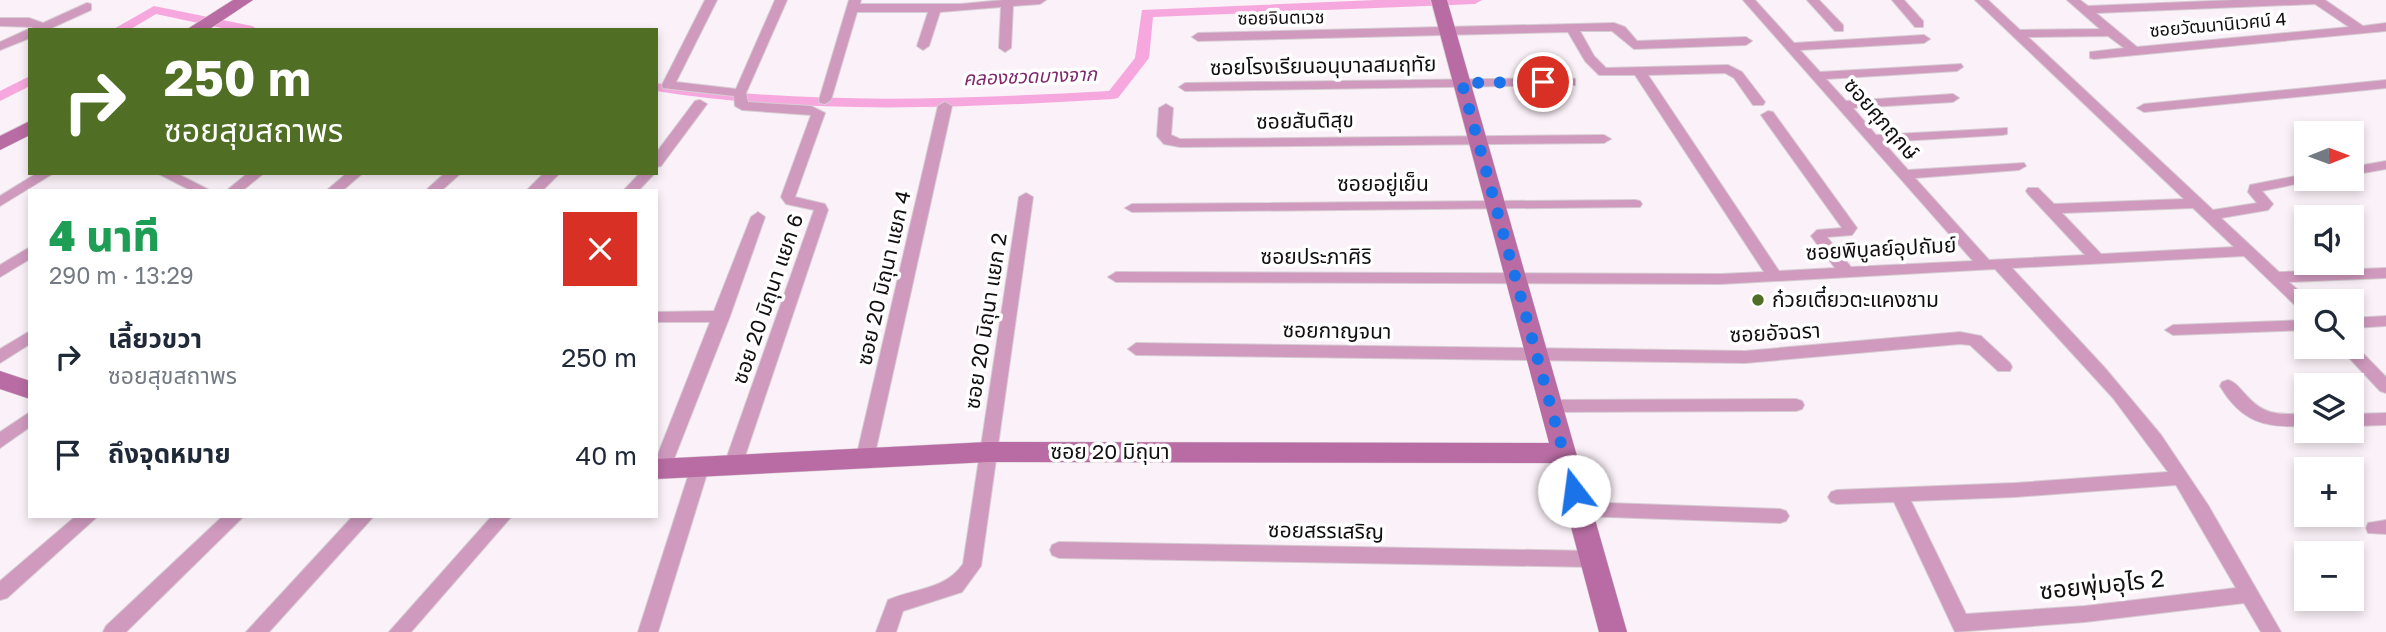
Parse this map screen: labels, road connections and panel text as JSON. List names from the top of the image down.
{
  "streets": {
    "street": [
      "ซอยจินตเวช",
      "ซอยวัฒนานิเวศน์ 4",
      "ซอยโรงเรียนอนุบาลสมฤทัย",
      "ซอยศุภฤกษ์",
      "ซอยสันติสุข",
      "ซอยอยู่เย็น",
      "ซอยพิบูลย์อุปถัมย์",
      "ซอยประภาศิริ",
      "ซอย 20 มิถุนา แยก 4",
      "ซอย 20 มิถุนา แยก 6",
      "ซอย 20 มิถุนา แยก 2",
      "ซอยกาญจนา",
      "ซอยอัจฉรา",
      "ซอย 20 มิถุนา",
      "ซอยสรรเสริญ",
      "ซอยพุ่มอุไร 2"
    ]
  },
  "crossings": [
    ["ซอยศุภฤกษ์", "ซอยพิบูลย์อุปถัมย์"],
    ["ซอยศุภฤกษ์", "ซอยพุ่มอุไร 2"],
    ["ซอยพิบูลย์อุปถัมย์", "ซอยประภาศิริ"],
    ["ซอย 20 มิถุนา แยก 4", "ซอย 20 มิถุนา"],
    ["ซอย 20 มิถุนา แยก 6", "ซอย 20 มิถุนา"],
    ["ซอย 20 มิถุนา แยก 2", "ซอย 20 มิถุนา"],
    ["ซอยกาญจนา", "ซอยอัจฉรา"]
  ],
  "water": ["คลองชวดบางจาก"],
  "places": ["ก๋วยเตี๋ยวตะแคงชาม"],
  "north": "right",
  "page": {
    "turn": ["250 m", "ซอยสุขสถาพร"],
    "map_buttons": ["+", "−"],
    "heading": ["4 นาที", "290 m · 13:29"],
    "list": [
      {
        "name": "เลี้ยวขวา",
        "note": "ซอยสุขสถาพร",
        "value": "250 m"
      },
      {
        "name": "ถึงจุดหมาย",
        "value": "40 m"
      }
    ]
  }
}
